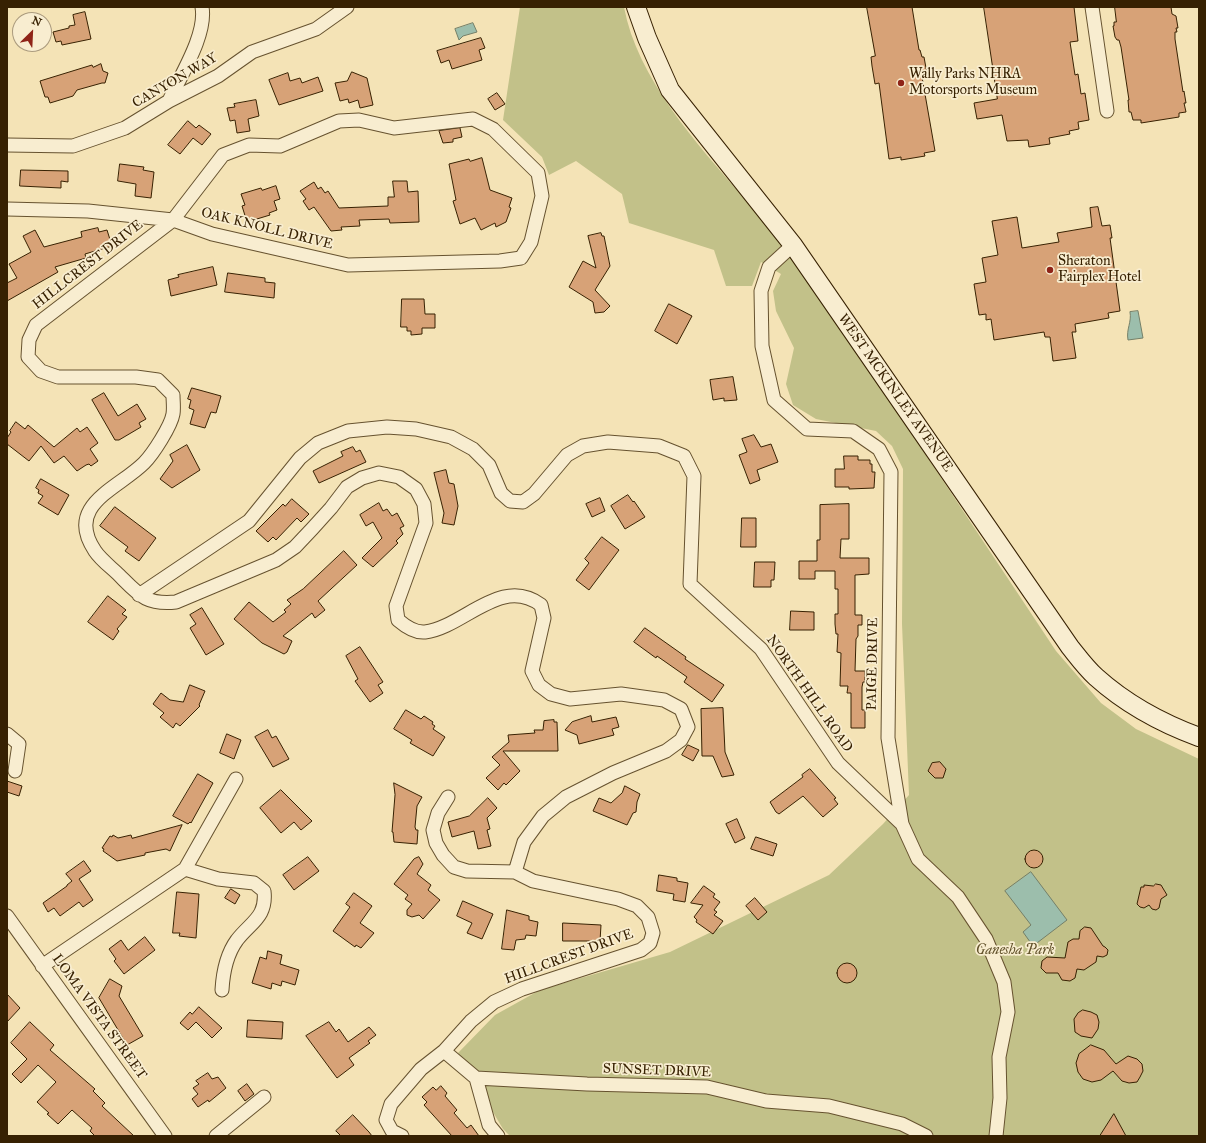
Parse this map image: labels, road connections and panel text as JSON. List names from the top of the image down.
{
  "streets": {
    "main road": ["WEST MCKINLEY AVENUE"],
    "street": [
      "CANYON WAY",
      "OAK KNOLL DRIVE",
      "HILLCREST DRIVE",
      "PAIGE DRIVE",
      "NORTH HILL ROAD",
      "LOMA VISTA STREET",
      "SUNSET DRIVE"
    ]
  },
  "crossings": [
    ["OAK KNOLL DRIVE", "HILLCREST DRIVE"],
    ["HILLCREST DRIVE", "NORTH HILL ROAD"],
    ["WEST MCKINLEY AVENUE", "PAIGE DRIVE"],
    ["PAIGE DRIVE", "NORTH HILL ROAD"]
  ],
  "parks": ["Ganesha Park"],
  "places": ["Wally Parks NHRA Motorsports Museum", "Sheraton Fairplex Hotel"],
  "north": "top right"
}
